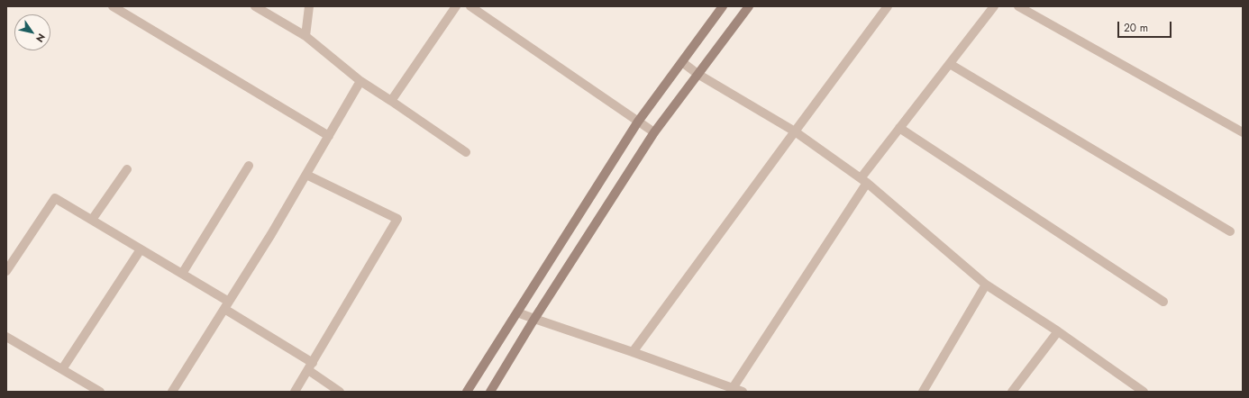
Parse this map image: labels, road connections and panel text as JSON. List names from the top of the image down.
{
  "scale_bar": "20 m",
  "north": "bottom right"
}
